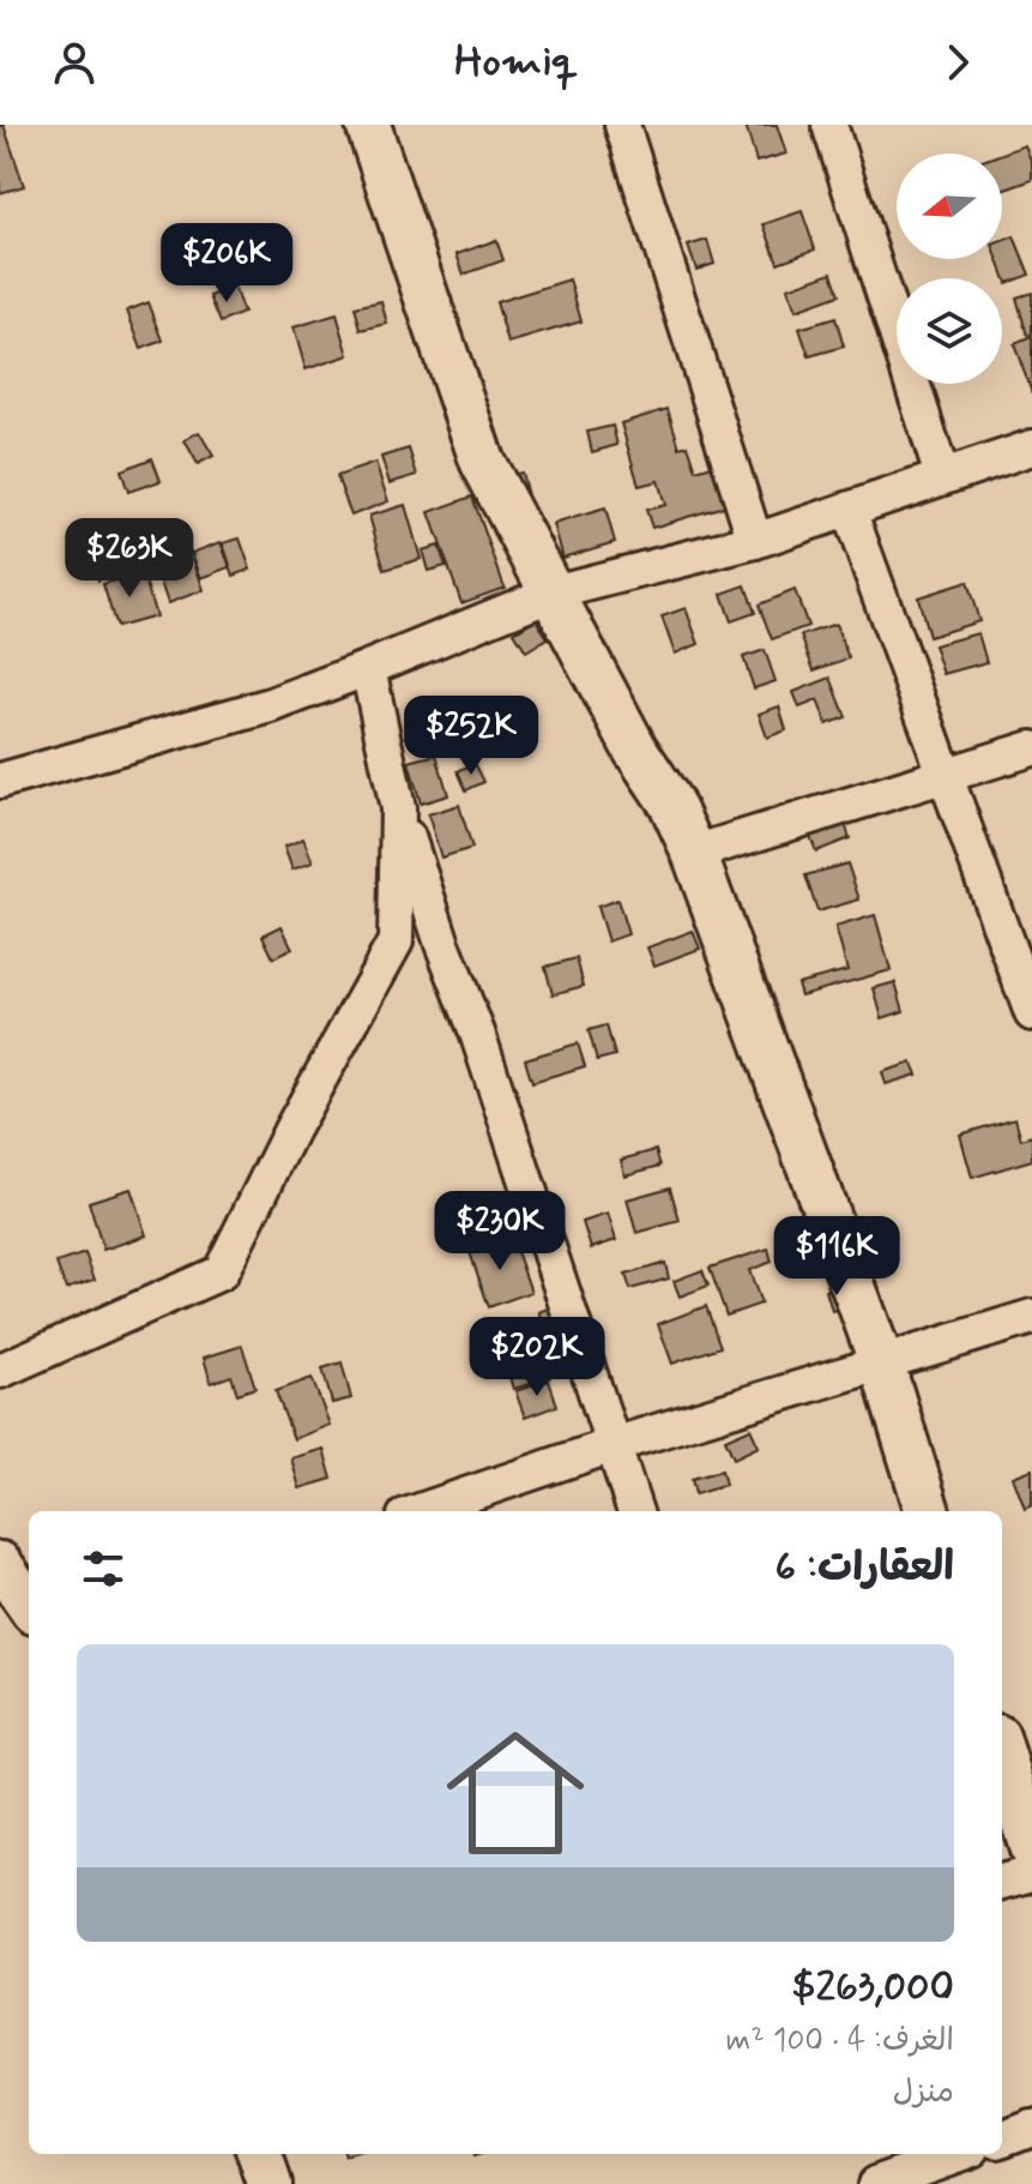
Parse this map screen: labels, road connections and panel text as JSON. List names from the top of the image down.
{
  "north": "left",
  "page": {
    "header": "Homiq",
    "price": [
      "$206K",
      "$263K",
      "$252K",
      "$230K",
      "$116K",
      "$202K"
    ],
    "heading": "العقارات: 6",
    "list": [
      {
        "name": "$263,000",
        "note": "الغرف: 4 · 100 m² · منزل"
      }
    ]
  }
}
